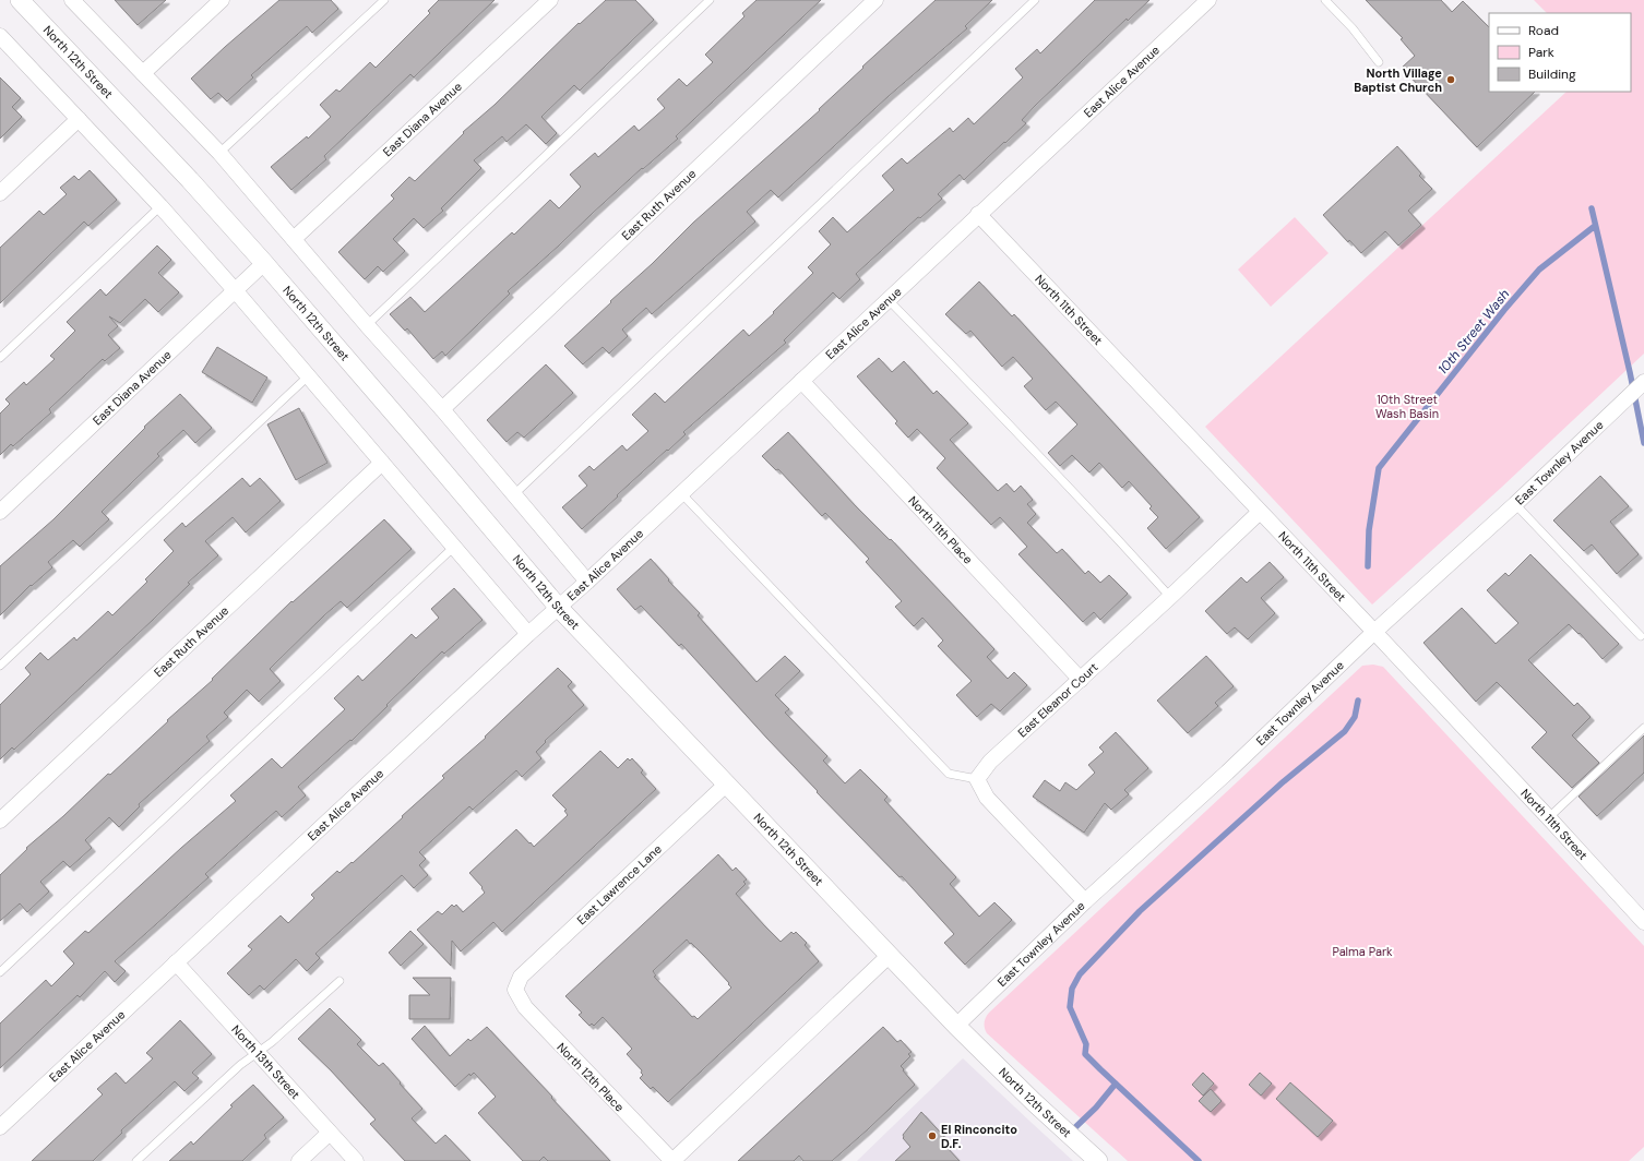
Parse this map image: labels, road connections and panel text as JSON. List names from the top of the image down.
{
  "streets": {
    "street": [
      "North 12th Street",
      "East Alice Avenue",
      "East Diana Avenue",
      "East Ruth Avenue",
      "North 11th Street",
      "East Townley Avenue",
      "North 11th Place",
      "East Eleanor Court",
      "East Lawrence Lane",
      "North 13th Street",
      "North 12th Place"
    ]
  },
  "crossings": [
    ["North 12th Street", "East Alice Avenue"],
    ["North 12th Street", "East Diana Avenue"],
    ["North 12th Street", "East Townley Avenue"],
    ["North 12th Street", "East Lawrence Lane"],
    ["East Alice Avenue", "North 11th Street"],
    ["East Alice Avenue", "North 11th Place"],
    ["East Alice Avenue", "North 13th Street"],
    ["North 11th Street", "East Townley Avenue"],
    ["North 11th Street", "East Eleanor Court"],
    ["North 11th Place", "East Eleanor Court"],
    ["East Lawrence Lane", "North 12th Place"]
  ],
  "water": ["10th Street Wash"],
  "parks": ["10th Street Wash Basin", "Palma Park"],
  "places": ["North Village Baptist Church", "El Rinconcito D.F."],
  "legend": ["Road", "Park", "Building"]
}
